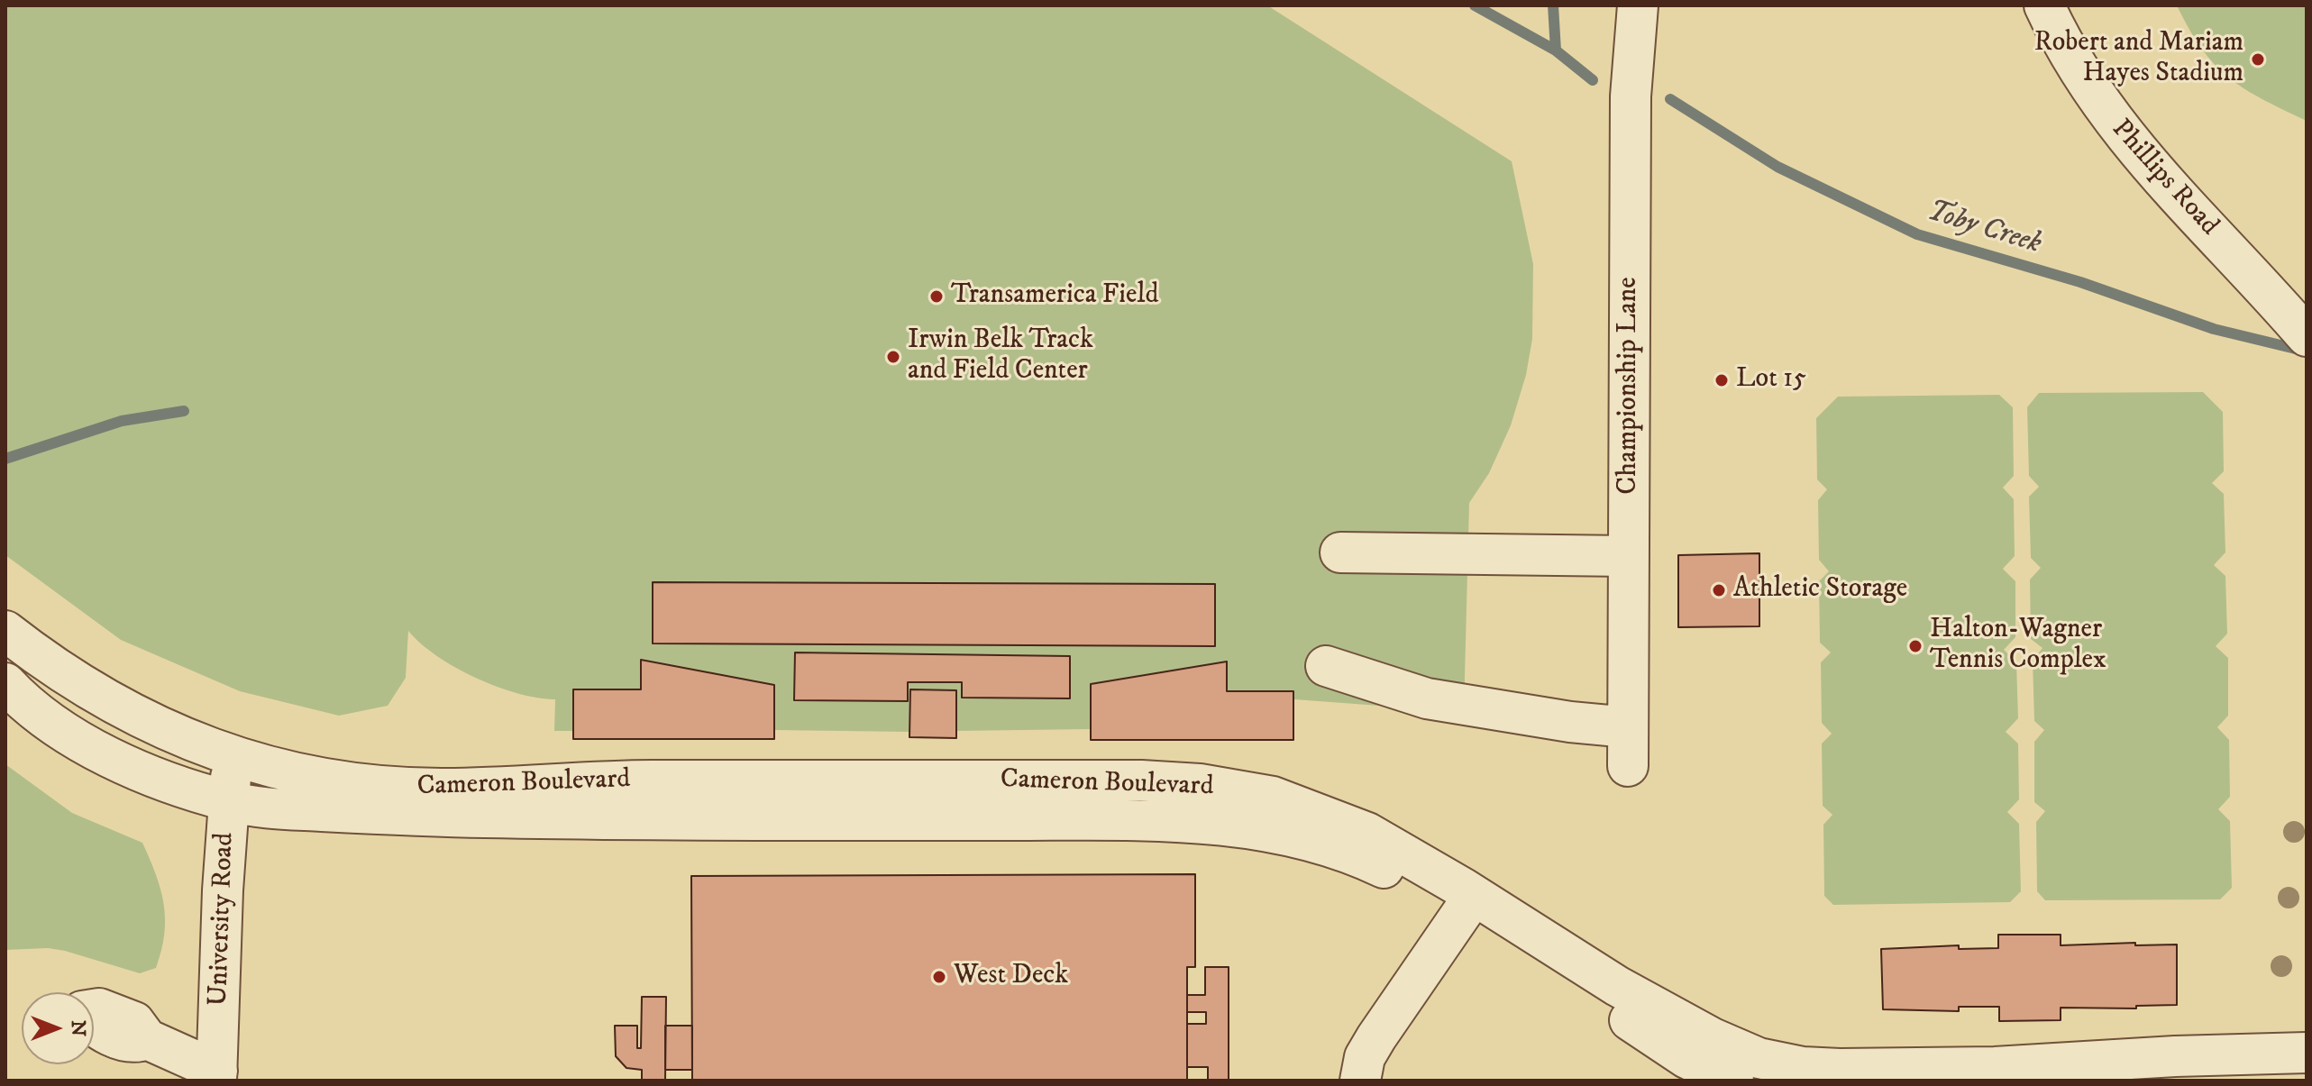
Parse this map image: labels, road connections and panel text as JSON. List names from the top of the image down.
{
  "streets": {
    "street": [
      "Phillips Road",
      "Championship Lane",
      "Cameron Boulevard",
      "University Road"
    ]
  },
  "crossings": [
    ["Cameron Boulevard", "University Road"]
  ],
  "water": ["Toby Creek"],
  "places": [
    "Robert and Mariam Hayes Stadium",
    "Transamerica Field",
    "Irwin Belk Track and Field Center",
    "Lot 15",
    "Athletic Storage",
    "Halton-Wagner Tennis Complex",
    "West Deck"
  ],
  "north": "right"
}
